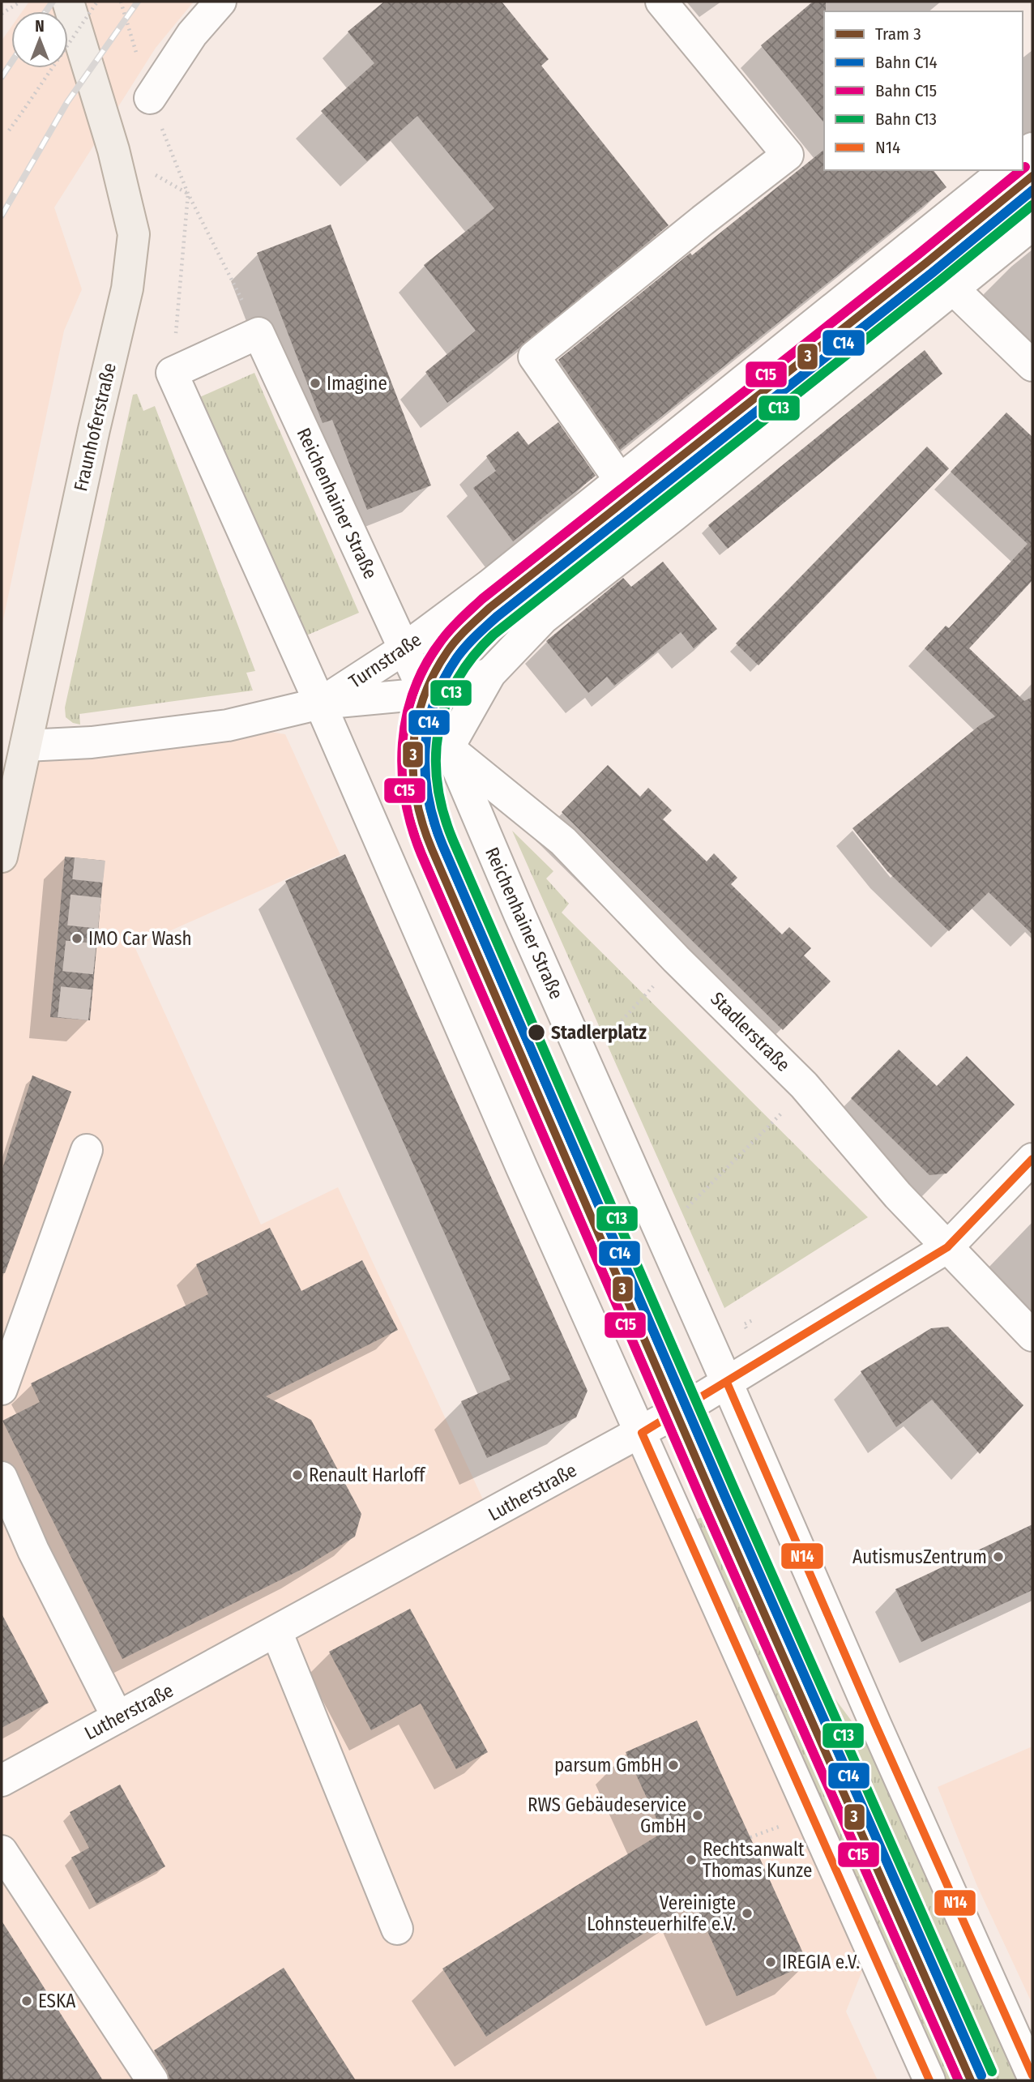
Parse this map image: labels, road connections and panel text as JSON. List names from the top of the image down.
{
  "streets": {
    "main road": ["Fraunhoferstraße"],
    "street": [
      "Reichenhainer Straße",
      "Turnstraße",
      "Stadlerstraße",
      "Lutherstraße"
    ]
  },
  "crossings": [
    ["Fraunhoferstraße", "Turnstraße"],
    ["Reichenhainer Straße", "Turnstraße"],
    ["Reichenhainer Straße", "Stadlerstraße"],
    ["Reichenhainer Straße", "Lutherstraße"],
    ["Turnstraße", "Stadlerstraße"],
    ["Stadlerstraße", "Lutherstraße"]
  ],
  "places": [
    "Imagine",
    "IMO Car Wash",
    "Stadlerplatz",
    "Renault Harloff",
    "AutismusZentrum",
    "parsum GmbH",
    "RWS Gebäudeservice GmbH",
    "Rechtsanwalt Thomas Kunze",
    "Vereinigte Lohnsteuerhilfe e.V.",
    "IREGIA e.V.",
    "ESKA"
  ],
  "lines": [
    "rail line C15",
    "tram line 3",
    "rail line C14",
    "rail line C13",
    "transit line N14"
  ],
  "legend": [
    "Tram 3",
    "Bahn C14",
    "Bahn C15",
    "Bahn C13",
    "N14"
  ],
  "north": "top"
}
